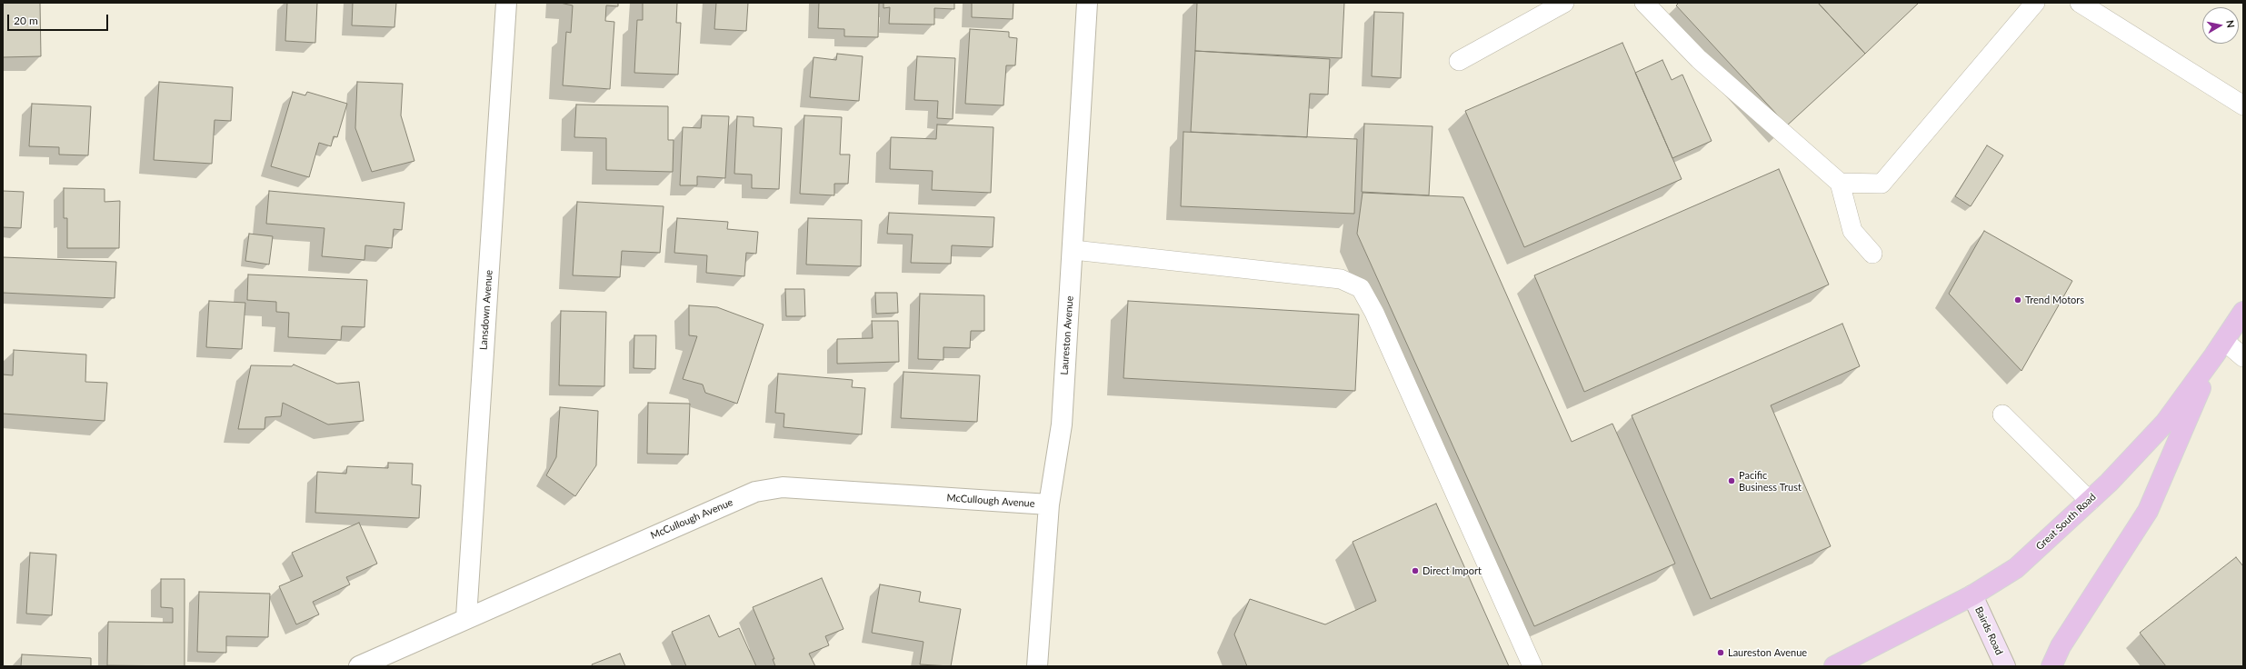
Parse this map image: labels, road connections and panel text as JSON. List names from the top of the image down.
{
  "streets": {
    "main road": ["Great South Road", "Bairds Road"],
    "street": ["Lansdown Avenue", "Laureston Avenue", "McCullough Avenue"]
  },
  "crossings": [
    ["Lansdown Avenue", "McCullough Avenue"],
    ["Laureston Avenue", "McCullough Avenue"],
    ["Great South Road", "Bairds Road"]
  ],
  "places": [
    "Trend Motors",
    "Pacific Business Trust",
    "Direct Import",
    "Laureston Avenue"
  ],
  "scale_bar": "20 m",
  "north": "right"
}
